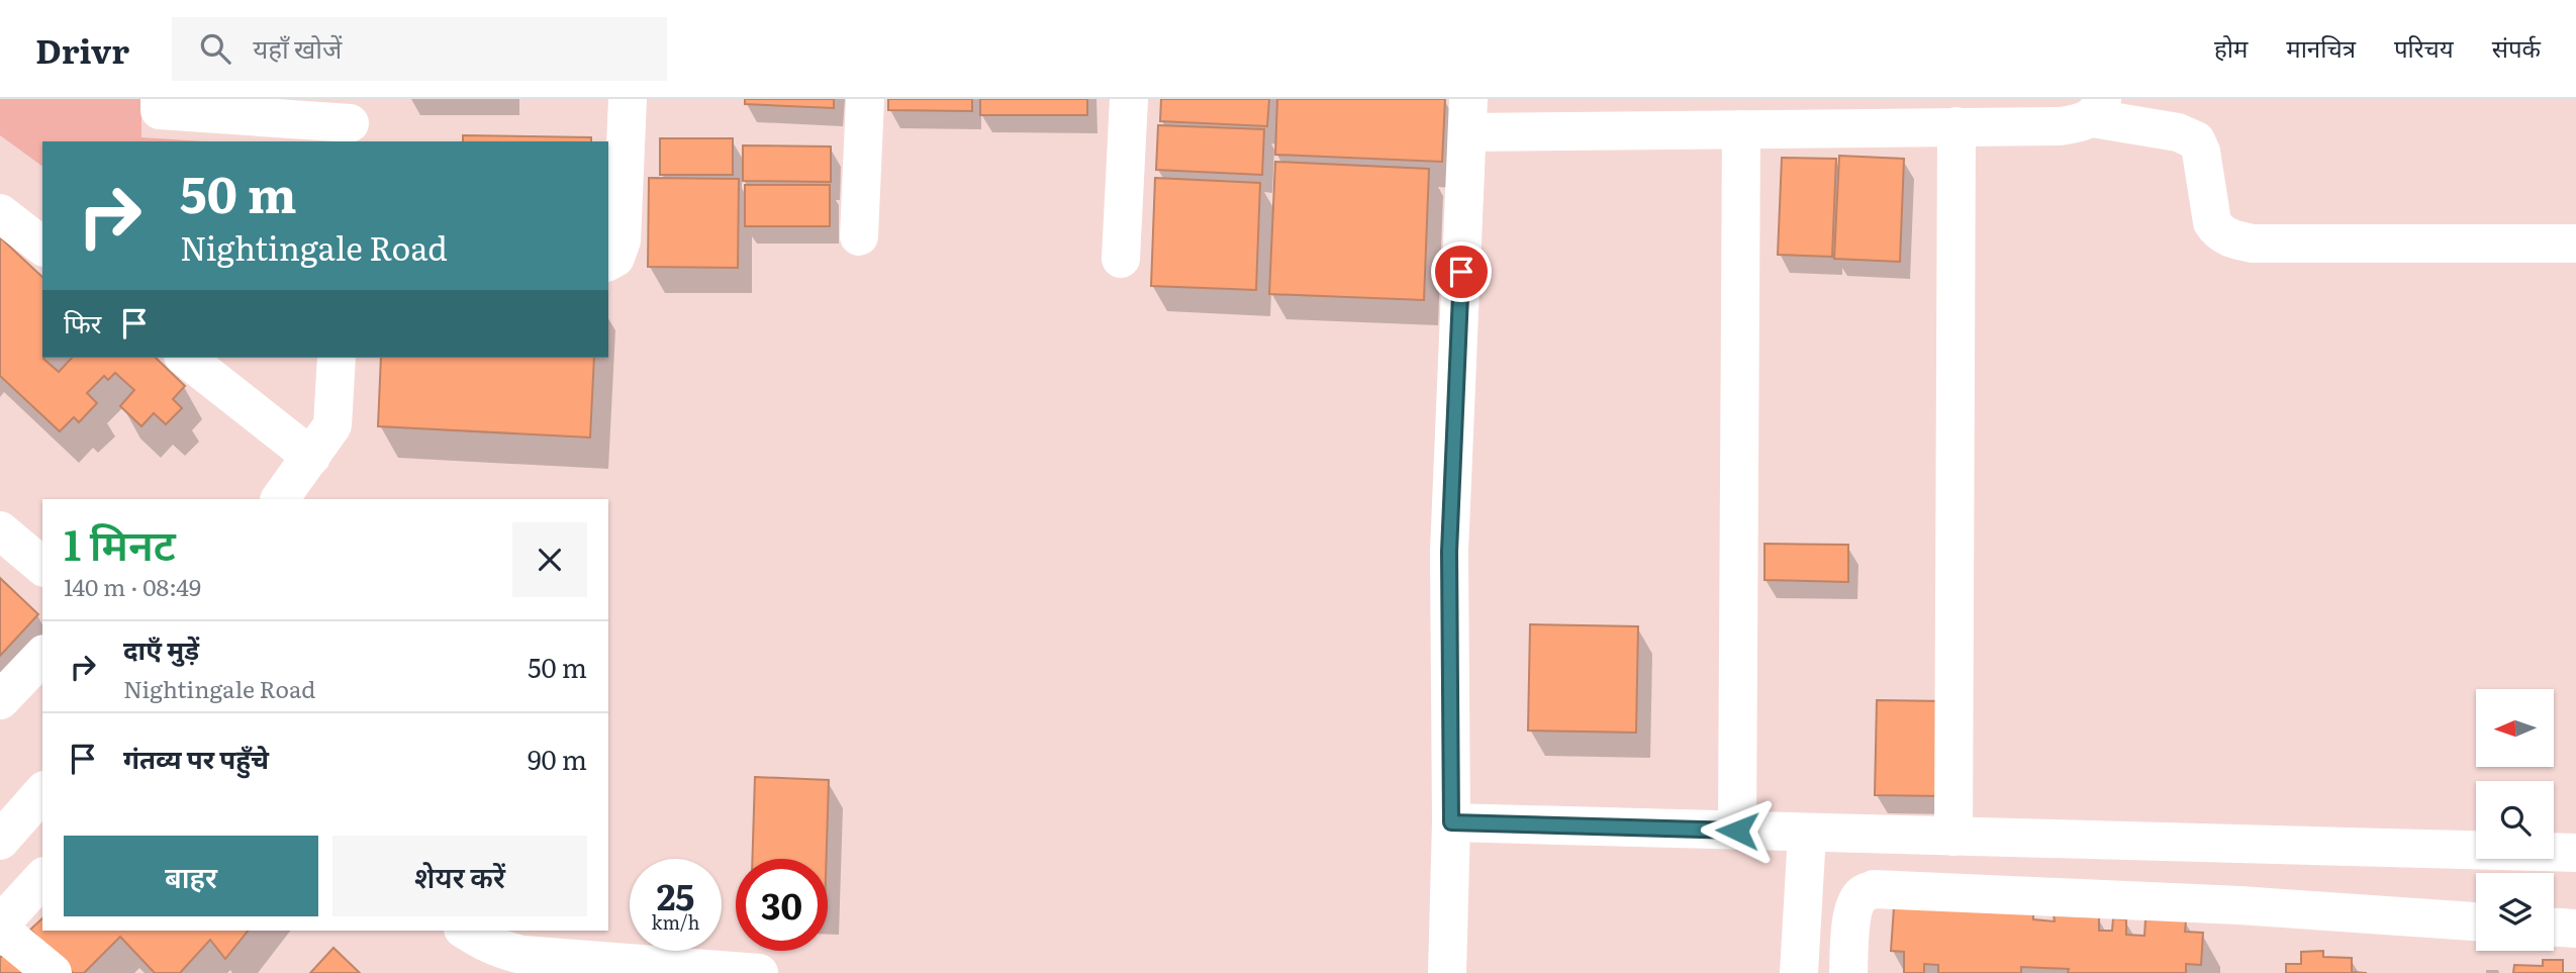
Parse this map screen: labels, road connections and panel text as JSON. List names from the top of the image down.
{
  "north": "left",
  "page": {
    "header": "Drivr",
    "search": "यहाँ खोजें",
    "nav": [
      "होम",
      "मानचित्र",
      "परिचय",
      "संपर्क"
    ],
    "turn": ["50 m", "Nightingale Road"],
    "then": "फिर",
    "heading": ["1 मिनट", "140 m · 08:49"],
    "list": [
      {
        "name": "दाएँ मुड़ें",
        "note": "Nightingale Road",
        "value": "50 m"
      },
      {
        "name": "गंतव्य पर पहुँचे",
        "value": "90 m"
      }
    ],
    "buttons": ["बाहर", "शेयर करें"],
    "speed": "25 km/h",
    "limit": "30"
  }
}
